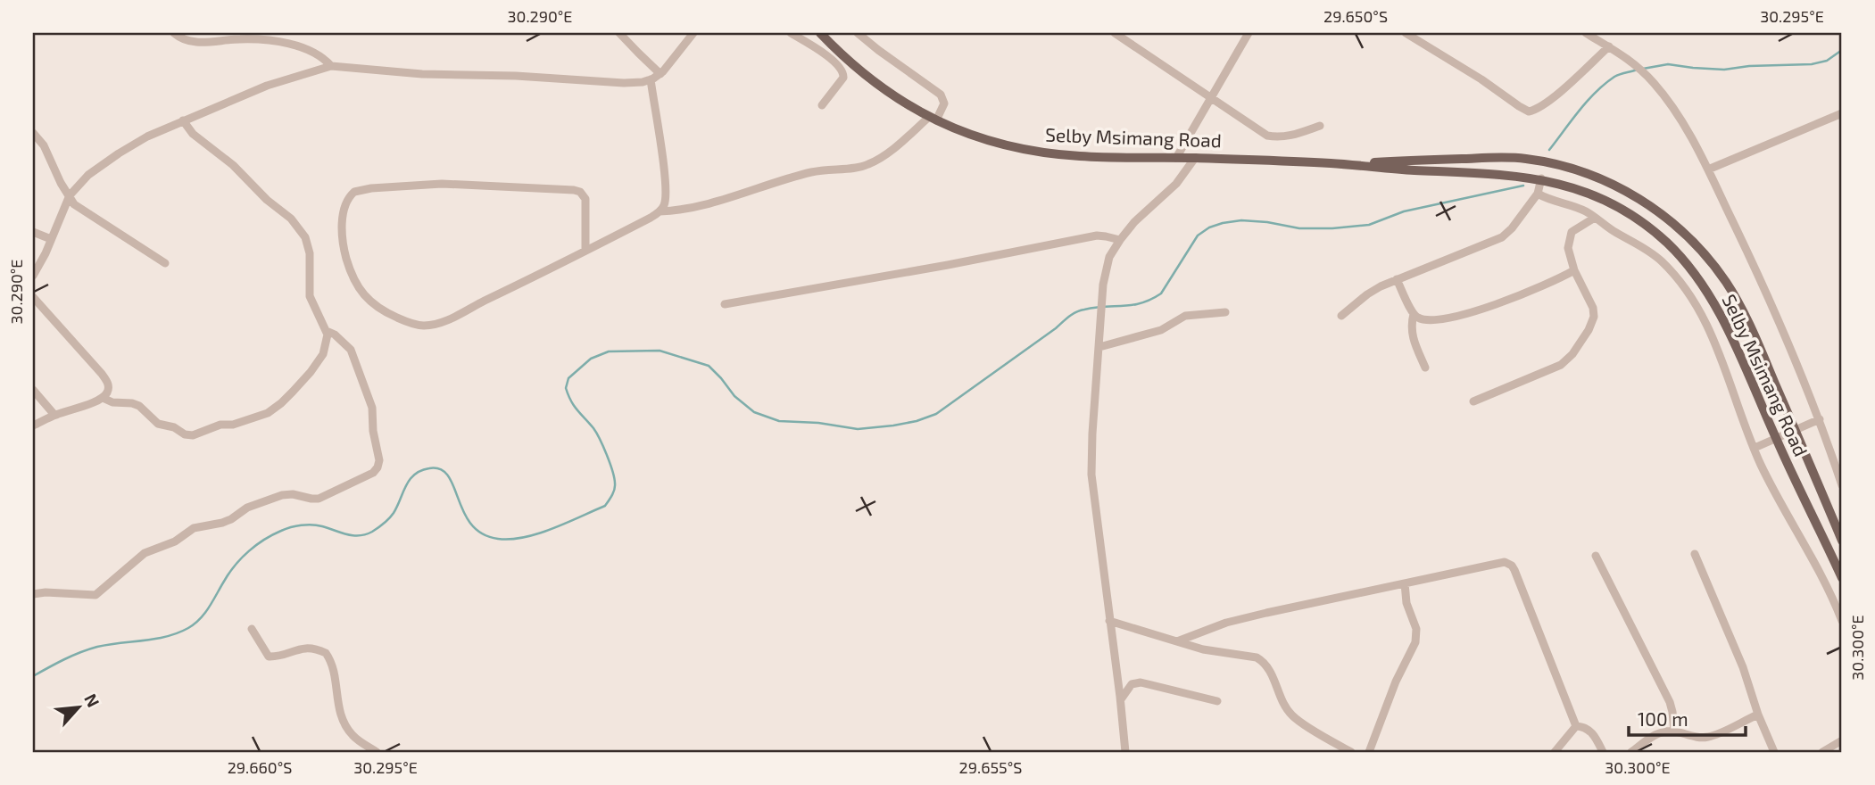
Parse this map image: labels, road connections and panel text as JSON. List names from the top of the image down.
{
  "streets": {
    "main road": ["Selby Msimang Road"]
  },
  "scale_bar": "100 m",
  "north": "top right",
  "coordinates": [
    "30.290°E",
    "29.650°S",
    "30.295°E",
    "30.300°E",
    "29.660°S",
    "29.655°S"
  ]
}
